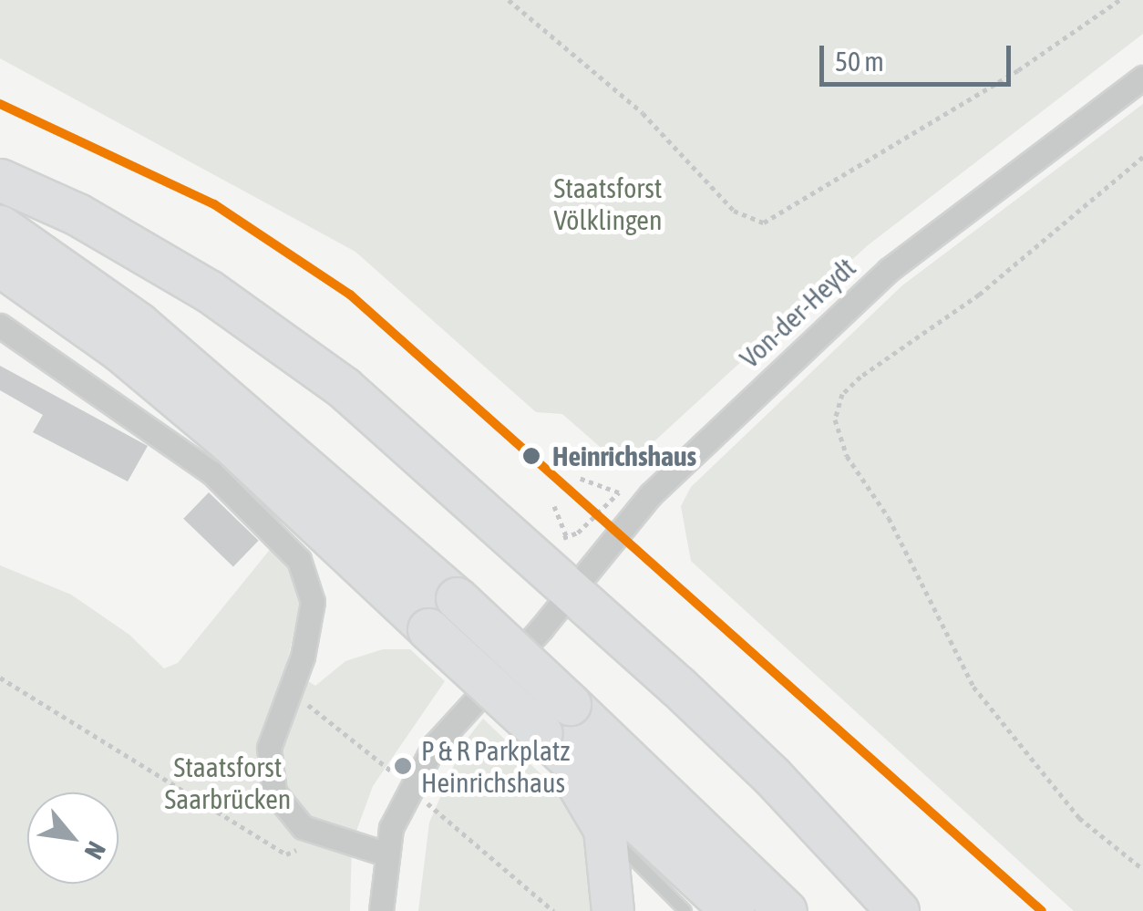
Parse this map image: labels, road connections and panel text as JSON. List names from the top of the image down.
{
  "streets": {
    "street": ["Von-der-Heydt"]
  },
  "parks": ["Staatsforst Völklingen", "Staatsforst Saarbrücken"],
  "places": ["Heinrichshaus", "P & R Parkplatz Heinrichshaus"],
  "scale_bar": "50 m",
  "north": "bottom right"
}
